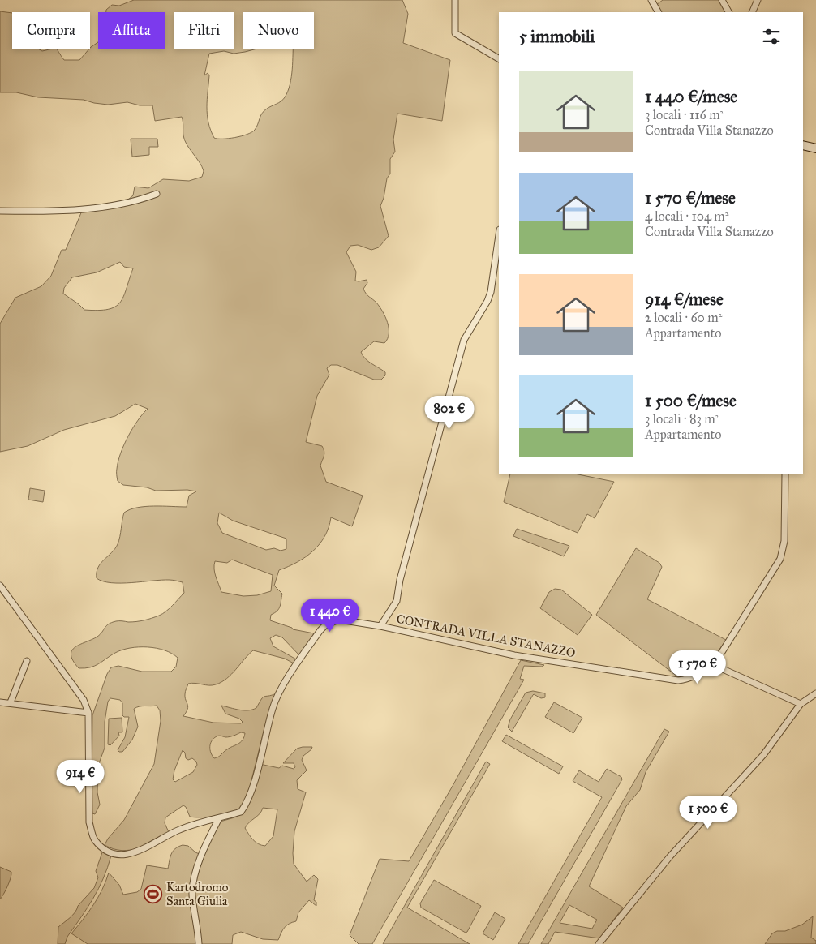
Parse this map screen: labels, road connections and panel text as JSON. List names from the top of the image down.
{
  "streets": {
    "street": ["CONTRADA VILLA STANAZZO"]
  },
  "places": {
    "sports": ["Kartodromo Santa Giulia"]
  },
  "page": {
    "chip": [
      "Compra",
      "Affitta",
      "Filtri",
      "Nuovo"
    ],
    "heading": "5 immobili",
    "list": [
      {
        "name": "1 440 €/mese",
        "note": "3 locali · 116 m² · Contrada Villa Stanazzo"
      },
      {
        "name": "1 570 €/mese",
        "note": "4 locali · 104 m² · Contrada Villa Stanazzo"
      },
      {
        "name": "914 €/mese",
        "note": "2 locali · 60 m² · Appartamento"
      },
      {
        "name": "1 500 €/mese",
        "note": "3 locali · 83 m² · Appartamento"
      }
    ],
    "price": [
      "802 €",
      "1 440 €",
      "1 570 €",
      "914 €",
      "1 500 €"
    ]
  }
}
